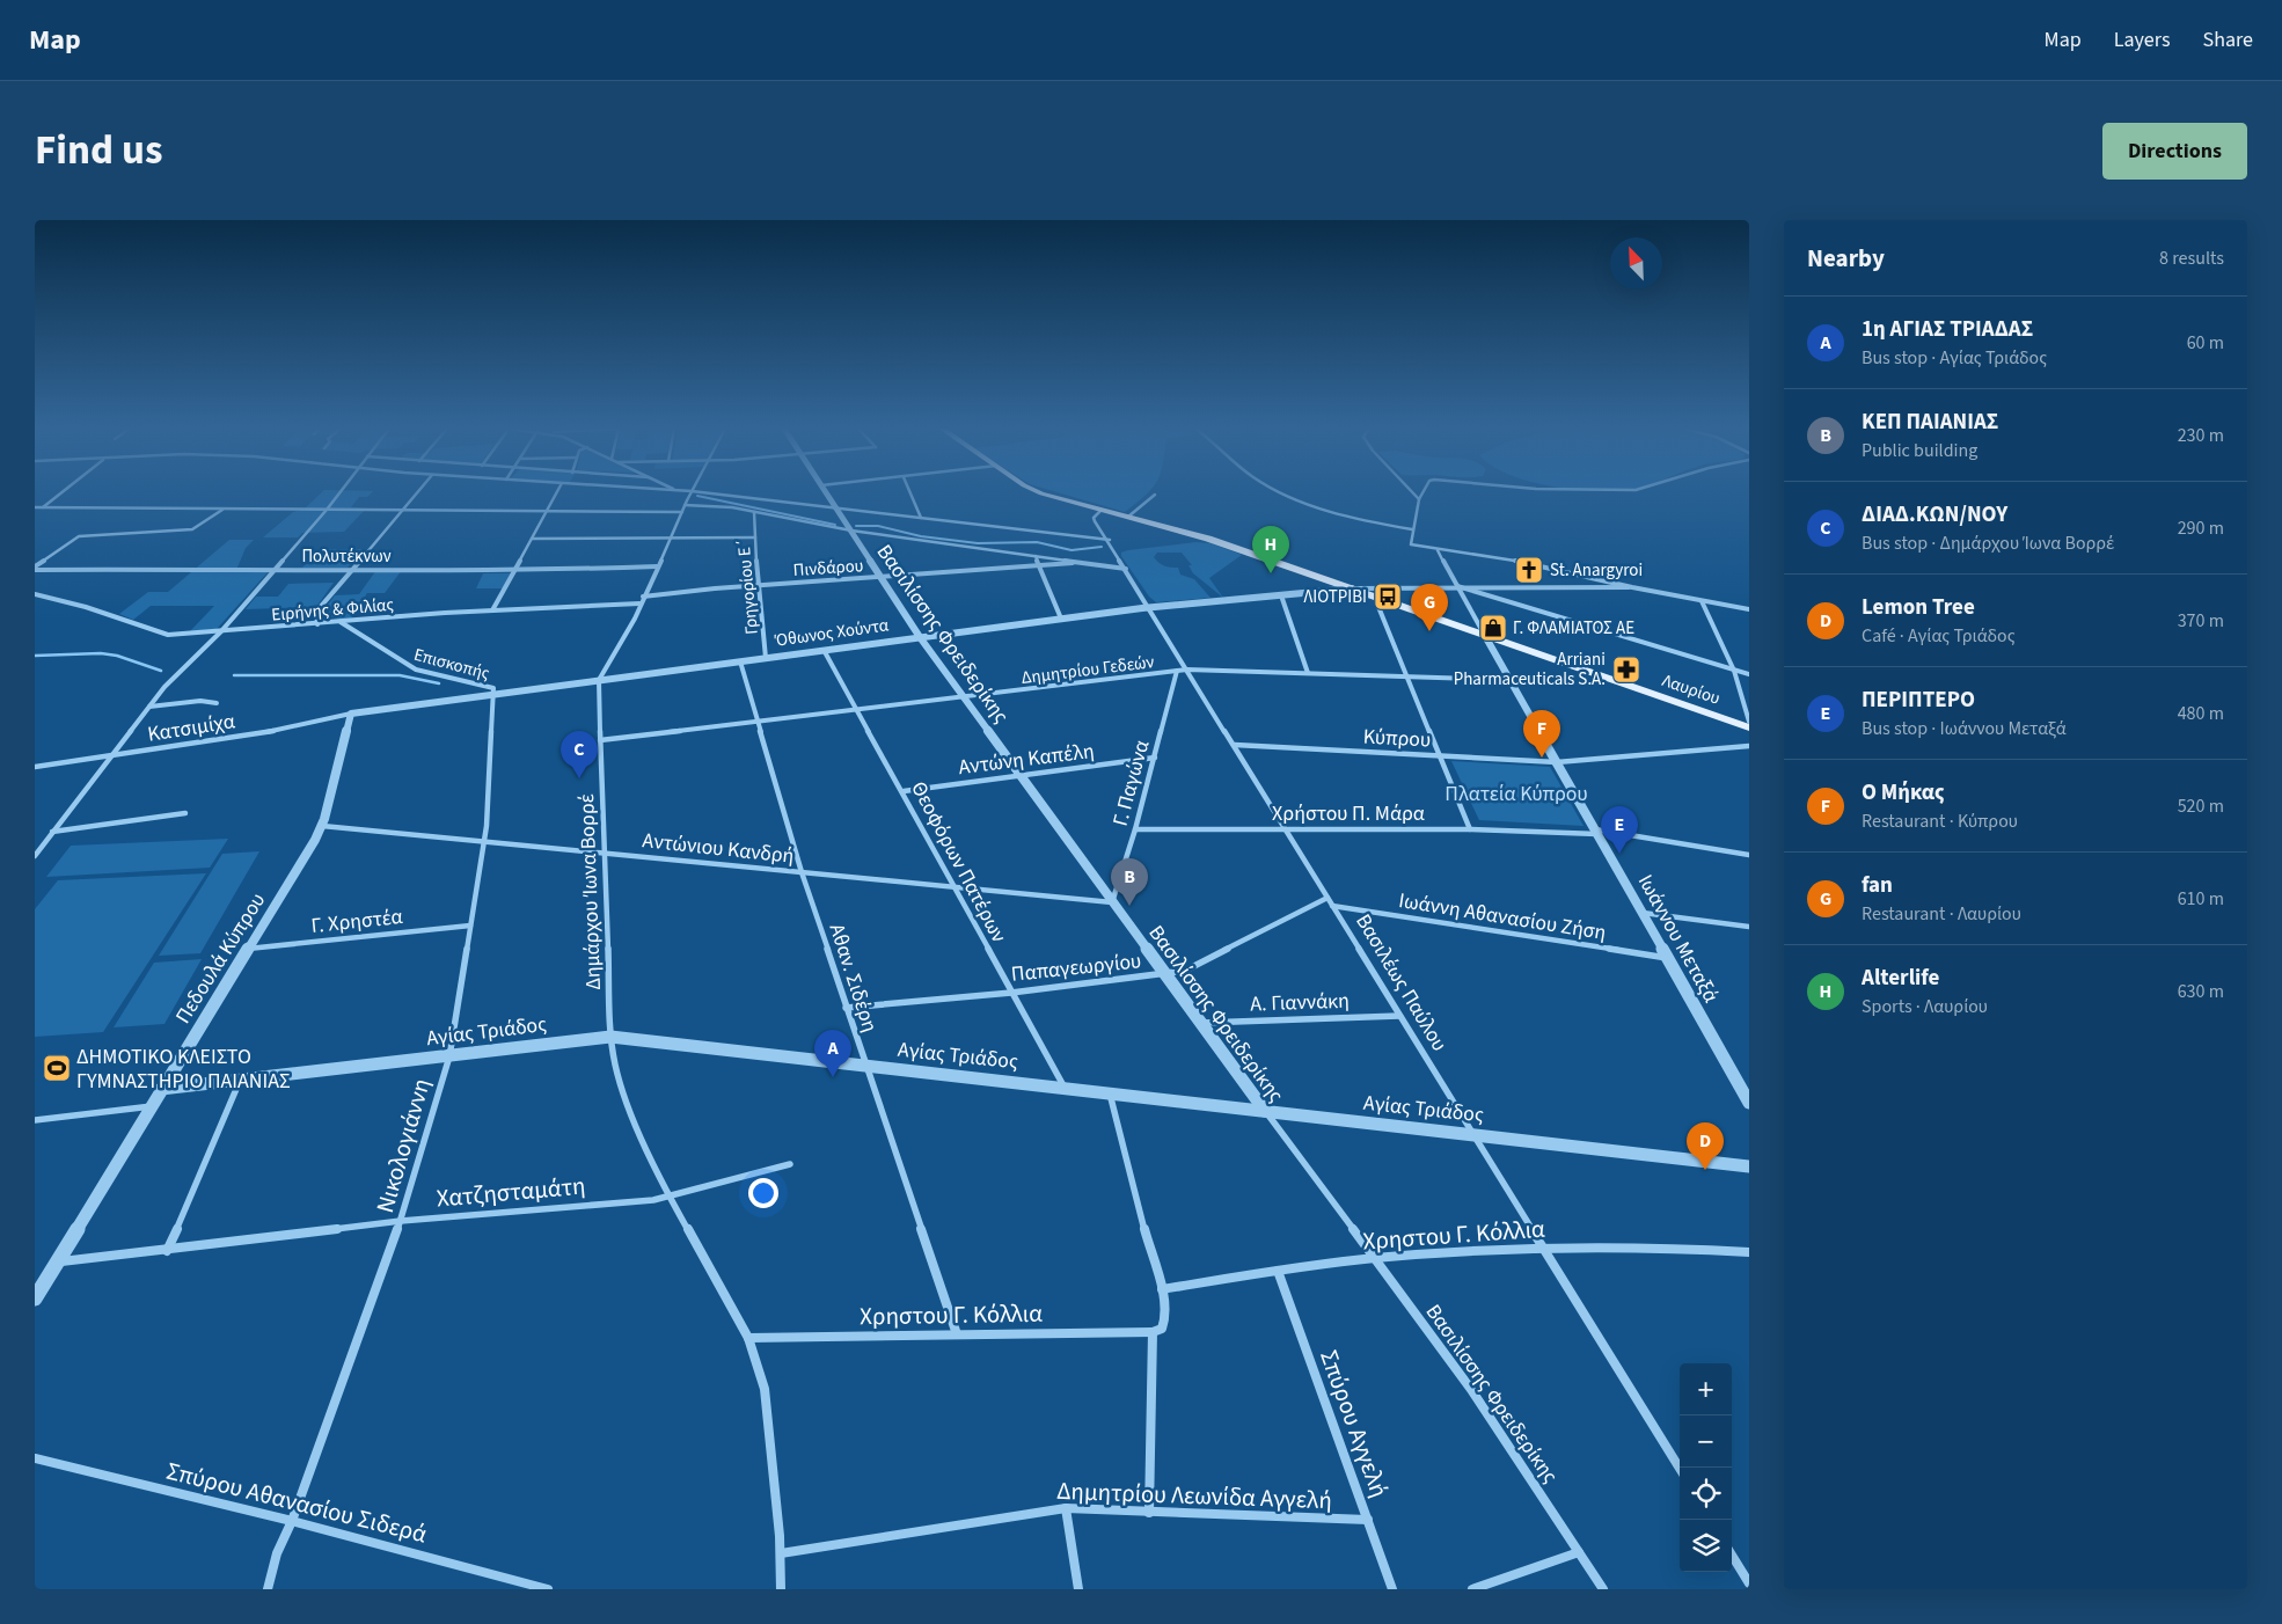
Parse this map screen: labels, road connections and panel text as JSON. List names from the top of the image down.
{
  "streets": {
    "main road": ["Λαυρίου"],
    "street": [
      "Πολυτέκνων",
      "Πινδάρου",
      "Γρηγορίου Ε΄",
      "Ειρήνης & Φιλίας",
      "Όθωνος Χούντα",
      "Βασιλίσσης Φρειδερίκης",
      "Επισκοπής",
      "Δημητρίου Γεδεών",
      "Κατσιμίχα",
      "Κύπρου",
      "Αντώνη Καπέλη",
      "Γ. Παγώνα",
      "Χρήστου Π. Μάρα",
      "Αντώνιου Κανδρή",
      "Θεοφόρων Πατέρων",
      "Δημάρχου Ίωνα Βορρέ",
      "Ιωάννη Αθανασίου Ζήση",
      "Γ. Χρηστέα",
      "Ιωάννου Μεταξά",
      "Πεδουλά Κύπρου",
      "Παπαγεωργίου",
      "Αθαν. Σιδέρη",
      "Βασιλέως Παύλου",
      "Α. Γιαννάκη",
      "Αγίας Τριάδος",
      "Νικολογιάννη",
      "Χατζησταμάτη",
      "Χρηστου Γ. Κόλλια",
      "Σπύρου Αγγελή",
      "Δημητρίου Λεωνίδα Αγγελή",
      "Σπύρου Αθανασίου Σιδερά"
    ]
  },
  "crossings": [
    ["Πινδάρου", "Γρηγορίου Ε΄"],
    ["Πινδάρου", "Βασιλίσσης Φρειδερίκης"],
    ["Γρηγορίου Ε΄", "Όθωνος Χούντα"],
    ["Ειρήνης & Φιλίας", "Επισκοπής"],
    ["Όθωνος Χούντα", "Βασιλίσσης Φρειδερίκης"],
    ["Όθωνος Χούντα", "Επισκοπής"],
    ["Όθωνος Χούντα", "Λαυρίου"],
    ["Όθωνος Χούντα", "Κατσιμίχα"],
    ["Όθωνος Χούντα", "Θεοφόρων Πατέρων"],
    ["Όθωνος Χούντα", "Δημάρχου Ίωνα Βορρέ"],
    ["Όθωνος Χούντα", "Πεδουλά Κύπρου"],
    ["Όθωνος Χούντα", "Αθαν. Σιδέρη"],
    ["Όθωνος Χούντα", "Βασιλέως Παύλου"],
    ["Όθωνος Χούντα", "Νικολογιάννη"],
    ["Βασιλίσσης Φρειδερίκης", "Δημητρίου Γεδεών"],
    ["Βασιλίσσης Φρειδερίκης", "Αντώνη Καπέλη"],
    ["Βασιλίσσης Φρειδερίκης", "Γ. Παγώνα"],
    ["Βασιλίσσης Φρειδερίκης", "Αντώνιου Κανδρή"],
    ["Βασιλίσσης Φρειδερίκης", "Παπαγεωργίου"],
    ["Βασιλίσσης Φρειδερίκης", "Α. Γιαννάκη"],
    ["Βασιλίσσης Φρειδερίκης", "Αγίας Τριάδος"],
    ["Βασιλίσσης Φρειδερίκης", "Χρηστου Γ. Κόλλια"],
    ["Επισκοπής", "Νικολογιάννη"],
    ["Δημητρίου Γεδεών", "Γ. Παγώνα"],
    ["Δημητρίου Γεδεών", "Θεοφόρων Πατέρων"],
    ["Δημητρίου Γεδεών", "Δημάρχου Ίωνα Βορρέ"],
    ["Δημητρίου Γεδεών", "Ιωάννου Μεταξά"],
    ["Δημητρίου Γεδεών", "Αθαν. Σιδέρη"],
    ["Δημητρίου Γεδεών", "Βασιλέως Παύλου"],
    ["Λαυρίου", "Ιωάννου Μεταξά"],
    ["Λαυρίου", "Βασιλέως Παύλου"],
    ["Κατσιμίχα", "Πεδουλά Κύπρου"],
    ["Κύπρου", "Ιωάννου Μεταξά"],
    ["Κύπρου", "Βασιλέως Παύλου"],
    ["Αντώνη Καπέλη", "Γ. Παγώνα"],
    ["Αντώνη Καπέλη", "Θεοφόρων Πατέρων"],
    ["Γ. Παγώνα", "Χρήστου Π. Μάρα"],
    ["Γ. Παγώνα", "Αντώνιου Κανδρή"],
    ["Χρήστου Π. Μάρα", "Ιωάννου Μεταξά"],
    ["Χρήστου Π. Μάρα", "Βασιλέως Παύλου"],
    ["Αντώνιου Κανδρή", "Θεοφόρων Πατέρων"],
    ["Αντώνιου Κανδρή", "Δημάρχου Ίωνα Βορρέ"],
    ["Αντώνιου Κανδρή", "Πεδουλά Κύπρου"],
    ["Αντώνιου Κανδρή", "Αθαν. Σιδέρη"],
    ["Αντώνιου Κανδρή", "Νικολογιάννη"],
    ["Θεοφόρων Πατέρων", "Παπαγεωργίου"],
    ["Θεοφόρων Πατέρων", "Αγίας Τριάδος"],
    ["Δημάρχου Ίωνα Βορρέ", "Αγίας Τριάδος"],
    ["Δημάρχου Ίωνα Βορρέ", "Χατζησταμάτη"],
    ["Δημάρχου Ίωνα Βορρέ", "Χρηστου Γ. Κόλλια"],
    ["Δημάρχου Ίωνα Βορρέ", "Δημητρίου Λεωνίδα Αγγελή"],
    ["Ιωάννη Αθανασίου Ζήση", "Ιωάννου Μεταξά"],
    ["Ιωάννη Αθανασίου Ζήση", "Βασιλέως Παύλου"],
    ["Γ. Χρηστέα", "Πεδουλά Κύπρου"],
    ["Γ. Χρηστέα", "Νικολογιάννη"],
    ["Πεδουλά Κύπρου", "Αγίας Τριάδος"],
    ["Πεδουλά Κύπρου", "Χατζησταμάτη"],
    ["Παπαγεωργίου", "Αθαν. Σιδέρη"],
    ["Παπαγεωργίου", "Βασιλέως Παύλου"],
    ["Αθαν. Σιδέρη", "Αγίας Τριάδος"],
    ["Αθαν. Σιδέρη", "Χρηστου Γ. Κόλλια"],
    ["Βασιλέως Παύλου", "Α. Γιαννάκη"],
    ["Βασιλέως Παύλου", "Αγίας Τριάδος"],
    ["Βασιλέως Παύλου", "Χρηστου Γ. Κόλλια"],
    ["Αγίας Τριάδος", "Νικολογιάννη"],
    ["Νικολογιάννη", "Χατζησταμάτη"],
    ["Νικολογιάννη", "Σπύρου Αθανασίου Σιδερά"],
    ["Χρηστου Γ. Κόλλια", "Σπύρου Αγγελή"],
    ["Σπύρου Αγγελή", "Δημητρίου Λεωνίδα Αγγελή"]
  ],
  "parks": ["Πλατεία Κύπρου"],
  "places": {
    "church": ["St. Anargyroi"],
    "bus stop": ["ΛΙΟΤΡΙΒΙ"],
    "shop": ["Γ. ΦΛΑΜΙΑΤΟΣ ΑΕ"],
    "pharmacy": ["Arriani Pharmaceuticals S.A."],
    "sports": ["ΔΗΜΟΤΙΚΟ ΚΛΕΙΣΤΟ ΓΥΜΝΑΣΤΗΡΙΟ ΠΑΙΑΝΙΑΣ"]
  },
  "north": "top left",
  "page": {
    "header": "Map",
    "nav": ["Map", "Layers", "Share"],
    "title": "Find us",
    "buttons": "Directions",
    "heading": ["Nearby", "8 results"],
    "list": [
      {
        "mark": "A",
        "name": "1η ΑΓΙΑΣ ΤΡΙΑΔΑΣ",
        "note": "Bus stop · Αγίας Τριάδος",
        "value": "60 m"
      },
      {
        "mark": "B",
        "name": "ΚΕΠ ΠΑΙΑΝΙΑΣ",
        "note": "Public building",
        "value": "230 m"
      },
      {
        "mark": "C",
        "name": "ΔΙΑΔ.ΚΩΝ/ΝΟΥ",
        "note": "Bus stop · Δημάρχου Ίωνα Βορρέ",
        "value": "290 m"
      },
      {
        "mark": "D",
        "name": "Lemon Tree",
        "note": "Café · Αγίας Τριάδος",
        "value": "370 m"
      },
      {
        "mark": "E",
        "name": "ΠΕΡΙΠΤΕΡΟ",
        "note": "Bus stop · Ιωάννου Μεταξά",
        "value": "480 m"
      },
      {
        "mark": "F",
        "name": "Ο Μήκας",
        "note": "Restaurant · Κύπρου",
        "value": "520 m"
      },
      {
        "mark": "G",
        "name": "fan",
        "note": "Restaurant · Λαυρίου",
        "value": "610 m"
      },
      {
        "mark": "H",
        "name": "Alterlife",
        "note": "Sports · Λαυρίου",
        "value": "630 m"
      }
    ],
    "pins": [
      "H",
      "G",
      "F",
      "C",
      "E",
      "B",
      "A",
      "D"
    ],
    "map_buttons": ["+", "−"]
  }
}
